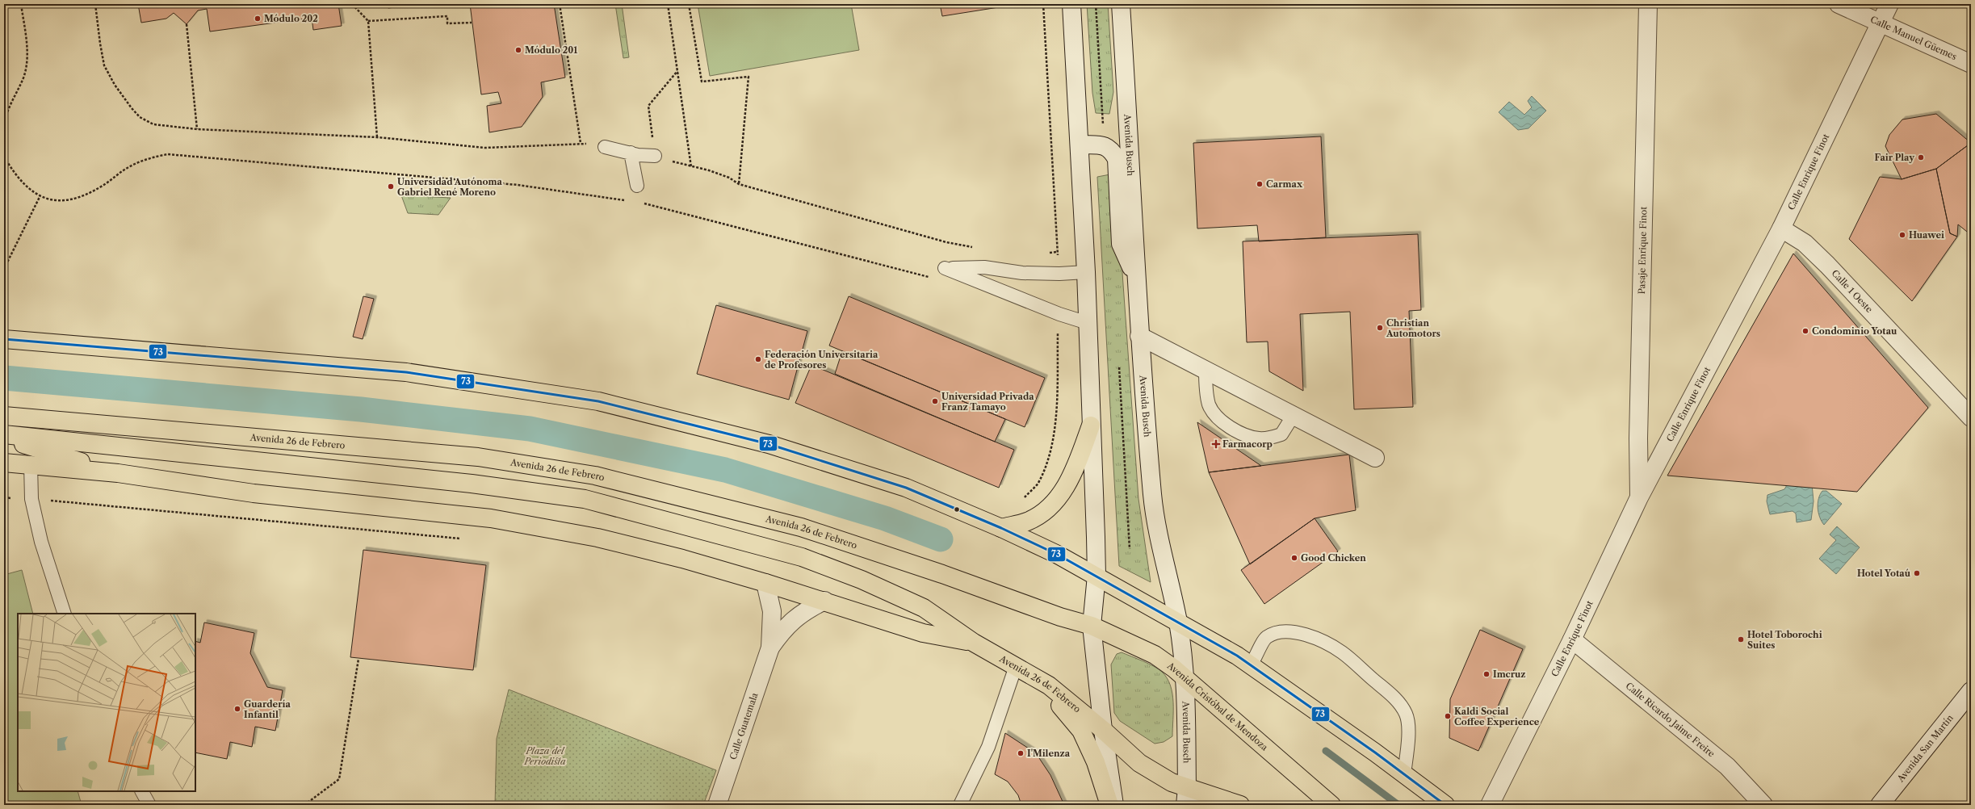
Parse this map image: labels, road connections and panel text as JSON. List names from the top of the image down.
{
  "streets": {
    "main road": ["Avenida 26 de Febrero", "Avenida Cristóbal de Mendoza"],
    "street": [
      "Calle Manuel Güemes",
      "Avenida Busch",
      "Calle Enrique Finot",
      "Pasaje Enrique Finot",
      "Calle 1 Oeste",
      "Calle Ricardo Jaime Freire",
      "Calle Guatemala",
      "Avenida San Martín"
    ]
  },
  "crossings": [
    ["Calle Manuel Güemes", "Calle Enrique Finot"],
    ["Avenida Busch", "Avenida Cristóbal de Mendoza"],
    ["Calle Enrique Finot", "Pasaje Enrique Finot"],
    ["Calle Enrique Finot", "Calle 1 Oeste"],
    ["Calle Enrique Finot", "Calle Ricardo Jaime Freire"],
    ["Avenida 26 de Febrero", "Avenida Cristóbal de Mendoza"],
    ["Avenida 26 de Febrero", "Calle Guatemala"]
  ],
  "parks": ["Plaza del Periodista"],
  "places": {
    "other": [
      "Módulo 202",
      "Módulo 201",
      "Fair Play",
      "Carmax",
      "Universidad Autónoma Gabriel René Moreno",
      "Huawei",
      "Christian Automotors",
      "Condominio Yotau",
      "Federación Universitaria de Profesores",
      "Universidad Privada Franz Tamayo",
      "Good Chicken",
      "Hotel Yotaú",
      "Hotel Toborochi Suites",
      "Imcruz",
      "Guardería Infantil",
      "Kaldi Social Coffee Experience",
      "I'Milenza"
    ],
    "health": ["Farmacorp"]
  },
  "lines": ["transit line 73"]
}
